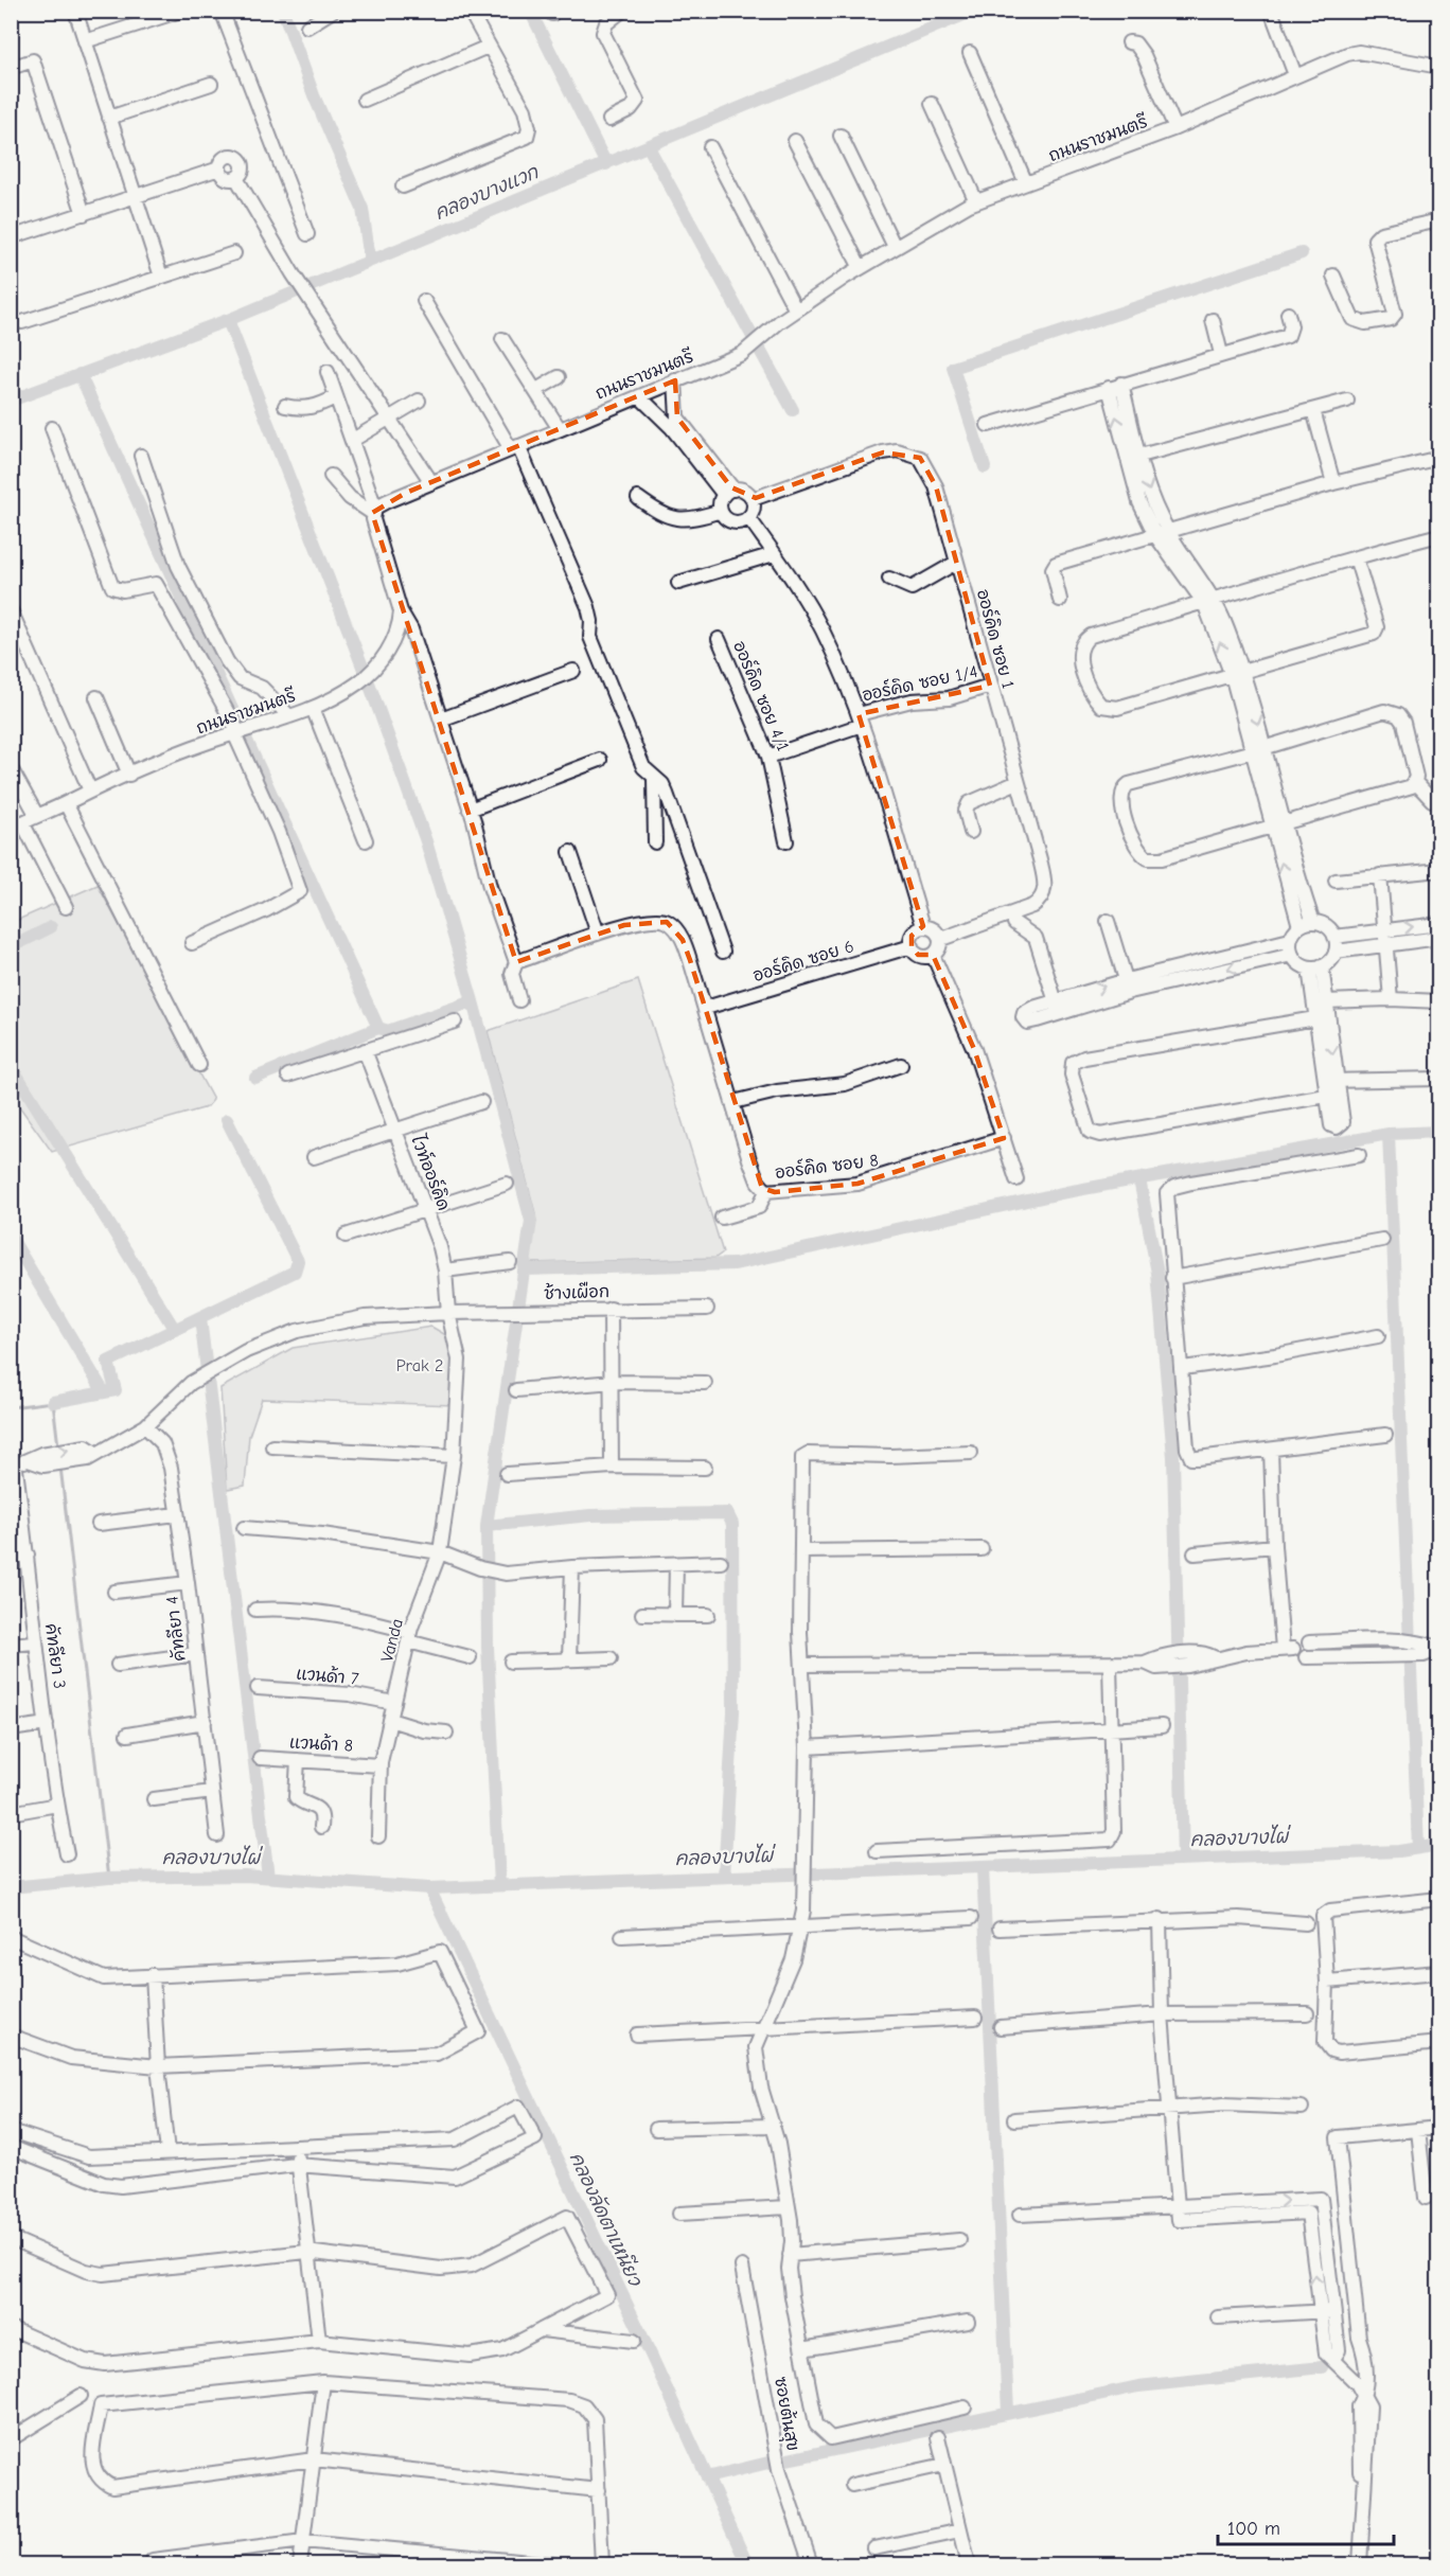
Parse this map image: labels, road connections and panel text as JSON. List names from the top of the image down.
{
  "streets": {
    "street": [
      "ถนนราชมนตรี",
      "ออร์คิด ซอย 1",
      "ออร์คิด ซอย 1/4",
      "ออร์คิด ซอย 4/1",
      "ออร์คิด ซอย 6",
      "ออร์คิด ซอย 8",
      "ไวท์ออร์คิด",
      "ช้างเผือก",
      "คัทลียา 4",
      "Vanda",
      "คัทลียา 3",
      "แวนด้า 7",
      "แวนด้า 8",
      "ซอยต้นสุข"
    ]
  },
  "crossings": [
    ["ออร์คิด ซอย 1", "ออร์คิด ซอย 1/4"],
    ["ออร์คิด ซอย 1", "ออร์คิด ซอย 6"],
    ["ออร์คิด ซอย 1/4", "ออร์คิด ซอย 4/1"],
    ["ออร์คิด ซอย 6", "ออร์คิด ซอย 8"],
    ["ไวท์ออร์คิด", "ช้างเผือก"],
    ["ไวท์ออร์คิด", "Vanda"],
    ["ช้างเผือก", "คัทลียา 4"],
    ["ช้างเผือก", "Vanda"],
    ["ช้างเผือก", "คัทลียา 3"],
    ["Vanda", "แวนด้า 7"],
    ["Vanda", "แวนด้า 8"]
  ],
  "water": ["คลองบางแวก", "คลองบางไผ่", "คลองลัดตาเหนียว"],
  "parks": ["Prak 2"],
  "scale_bar": "100 m"
}
